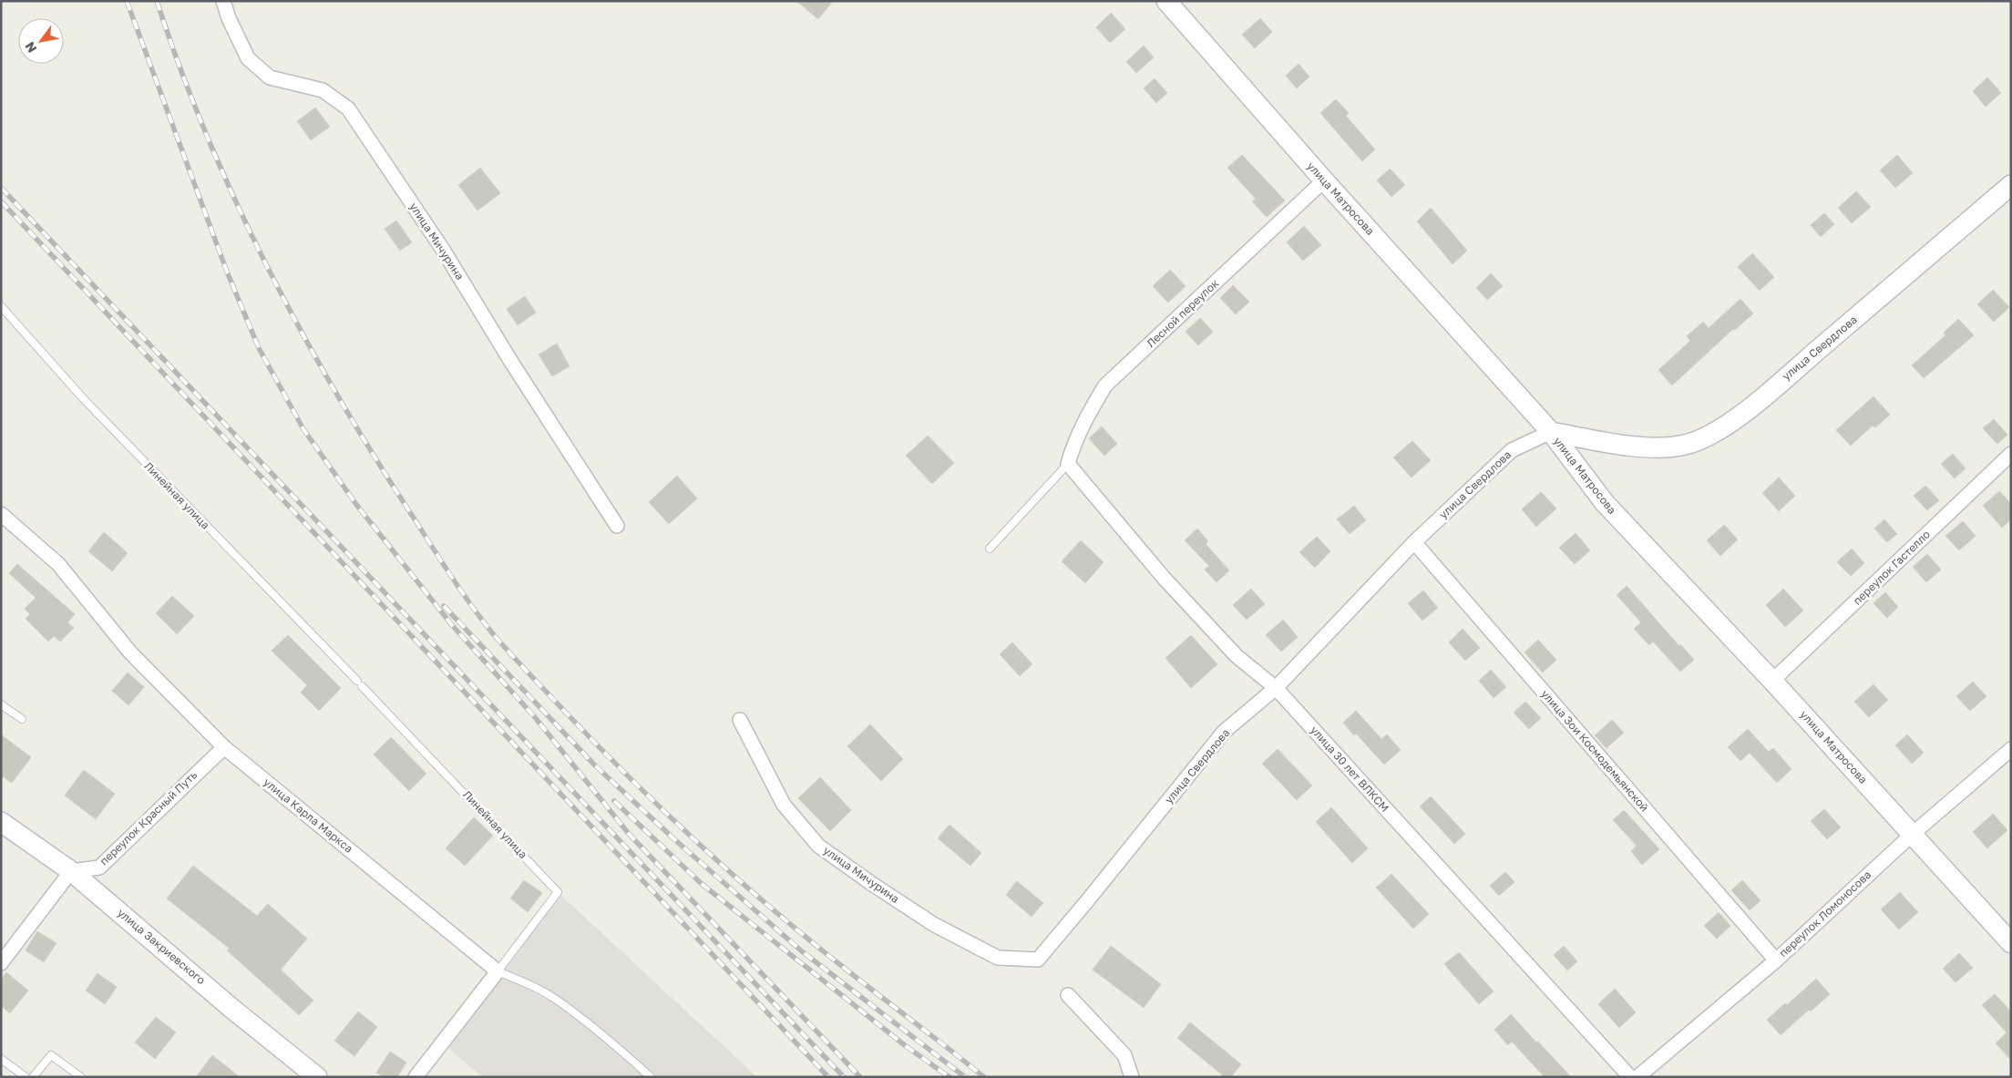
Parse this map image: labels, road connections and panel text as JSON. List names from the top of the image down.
{
  "streets": {
    "street": [
      "улица Матросова",
      "улица Мичурина",
      "Лесной переулок",
      "улица Свердлова",
      "переулок Гастелло",
      "улица Зои Космодемьянской",
      "улица 30 лет ВЛКСМ",
      "улица Карла Маркса",
      "переулок Красный Путь",
      "переулок Ломоносова",
      "улица Закриевского"
    ],
    "lane": ["Линейная улица"]
  },
  "crossings": [
    ["улица Матросова", "Лесной переулок"],
    ["улица Матросова", "улица Свердлова"],
    ["улица Матросова", "переулок Гастелло"],
    ["улица Матросова", "переулок Ломоносова"],
    ["улица Мичурина", "улица Свердлова"],
    ["Лесной переулок", "улица 30 лет ВЛКСМ"],
    ["улица Свердлова", "улица Зои Космодемьянской"],
    ["улица Свердлова", "улица 30 лет ВЛКСМ"],
    ["Линейная улица", "улица Карла Маркса"],
    ["улица Зои Космодемьянской", "переулок Ломоносова"],
    ["улица Карла Маркса", "переулок Красный Путь"],
    ["переулок Красный Путь", "улица Закриевского"]
  ],
  "north": "bottom left"
}
